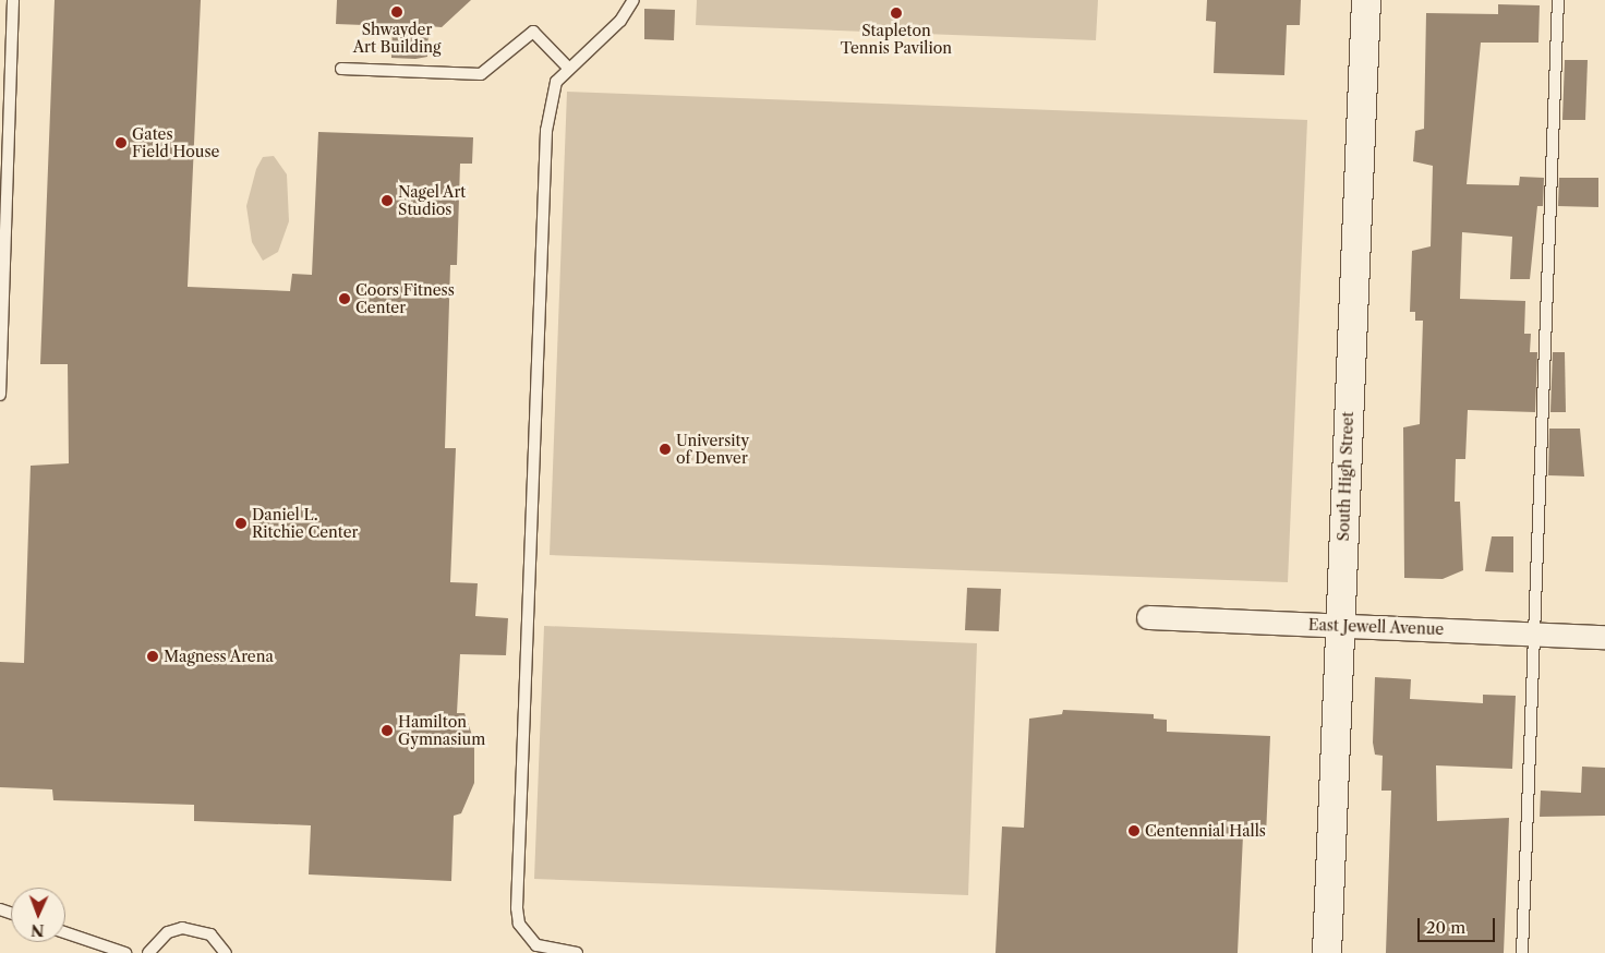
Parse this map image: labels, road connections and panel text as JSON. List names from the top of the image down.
{
  "streets": {
    "street": ["South High Street", "East Jewell Avenue"]
  },
  "crossings": [
    ["South High Street", "East Jewell Avenue"]
  ],
  "places": [
    "Shwayder Art Building",
    "Stapleton Tennis Pavilion",
    "Gates Field House",
    "Nagel Art Studios",
    "Coors Fitness Center",
    "University of Denver",
    "Daniel L. Ritchie Center",
    "Magness Arena",
    "Hamilton Gymnasium",
    "Centennial Halls"
  ],
  "scale_bar": "20 m",
  "north": "bottom"
}
